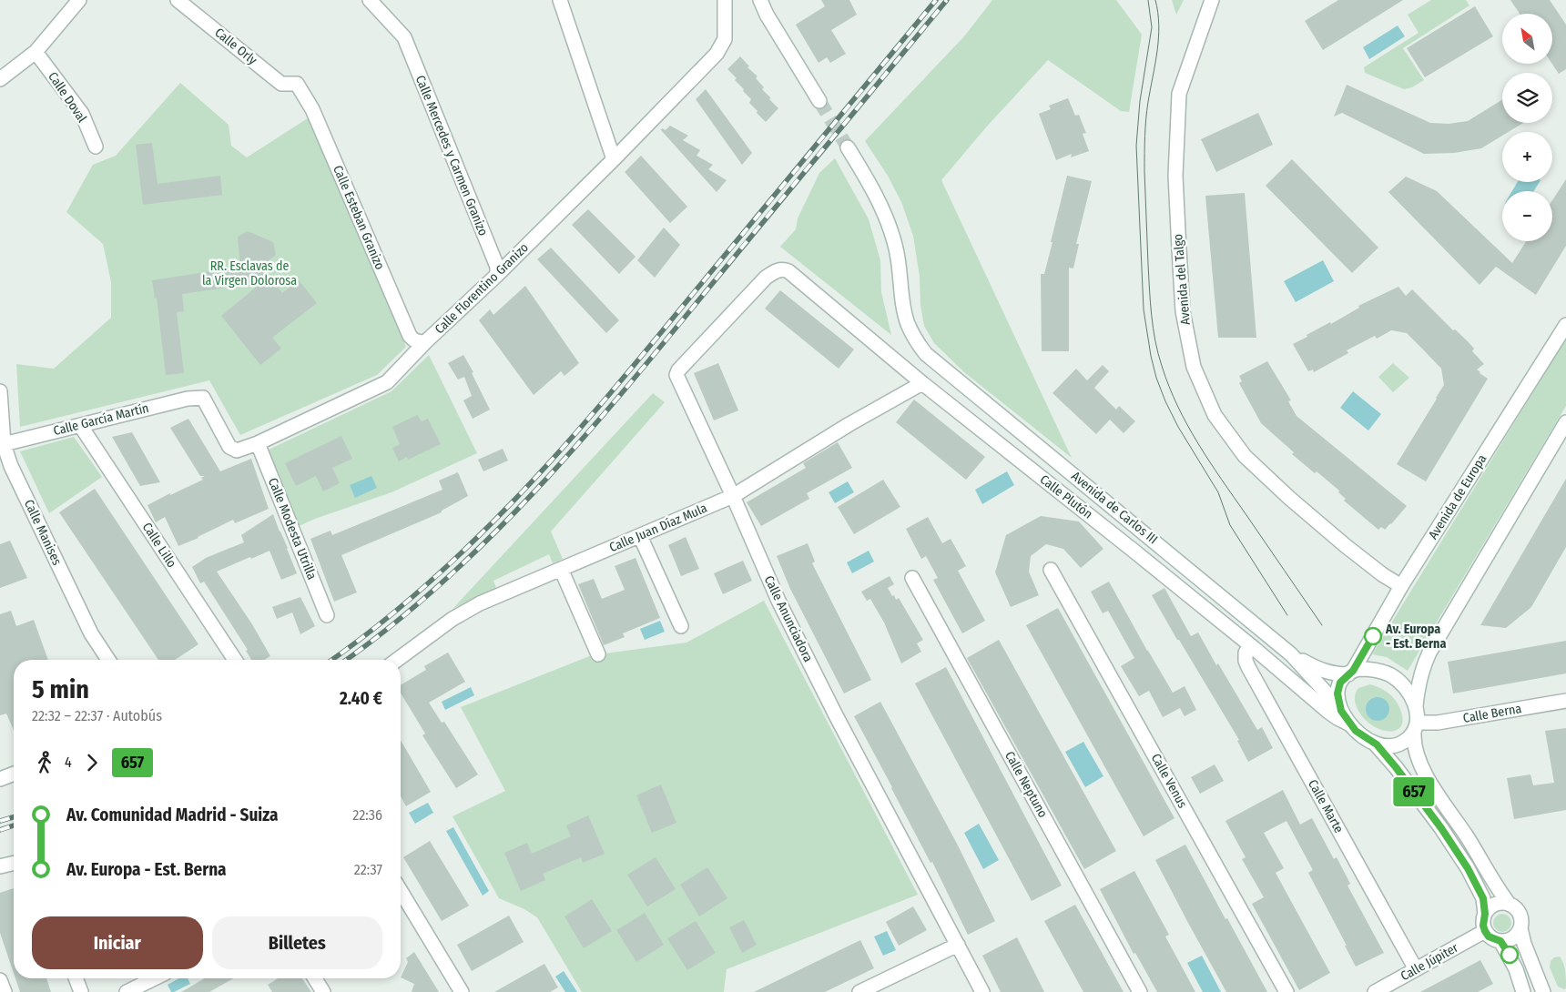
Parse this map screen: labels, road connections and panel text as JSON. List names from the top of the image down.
{
  "streets": {
    "street": [
      "Calle Orly",
      "Calle Doval",
      "Calle Mercedes y Carmen Granizo",
      "Calle Esteban Granizo",
      "Avenida del Talgo",
      "Calle Florentino Granizo",
      "Calle García Martín",
      "Calle Plutón",
      "Avenida de Europa",
      "Avenida de Carlos III",
      "Calle Juan Díaz Mula",
      "Calle Modesta Utrilla",
      "Calle Manises",
      "Calle Lillo",
      "Calle Anunciadora",
      "Calle Berna",
      "Calle Venus",
      "Calle Neptuno",
      "Calle Marte",
      "Calle Júpiter"
    ]
  },
  "crossings": [
    ["Calle Orly", "Calle Esteban Granizo"],
    ["Calle Mercedes y Carmen Granizo", "Calle Florentino Granizo"],
    ["Calle Esteban Granizo", "Calle Florentino Granizo"],
    ["Avenida del Talgo", "Avenida de Europa"],
    ["Calle Florentino Granizo", "Calle García Martín"],
    ["Calle Florentino Granizo", "Calle Modesta Utrilla"],
    ["Calle García Martín", "Calle Manises"],
    ["Calle García Martín", "Calle Lillo"],
    ["Calle Plutón", "Avenida de Europa"],
    ["Calle Plutón", "Avenida de Carlos III"],
    ["Calle Plutón", "Calle Juan Díaz Mula"],
    ["Calle Plutón", "Calle Anunciadora"],
    ["Calle Plutón", "Calle Berna"],
    ["Calle Plutón", "Calle Marte"],
    ["Avenida de Europa", "Avenida de Carlos III"],
    ["Avenida de Europa", "Calle Berna"],
    ["Avenida de Carlos III", "Calle Berna"],
    ["Calle Juan Díaz Mula", "Calle Anunciadora"],
    ["Calle Marte", "Calle Júpiter"]
  ],
  "parks": ["RR. Esclavas de la Virgen Dolorosa"],
  "places": ["Av. Europa - Est. Berna"],
  "lines": ["bus line 657"],
  "north": "top left",
  "page": {
    "on_map": "657",
    "map_buttons": ["+", "−"],
    "heading": ["5 min", "22:32 – 22:37 · Autobús", "2.40 €"],
    "legs": ["4", "657"],
    "list": [
      {
        "name": "Av. Comunidad Madrid - Suiza",
        "value": "22:36"
      },
      {
        "name": "Av. Europa - Est. Berna",
        "value": "22:37"
      }
    ],
    "buttons": ["Iniciar", "Billetes"]
  }
}
